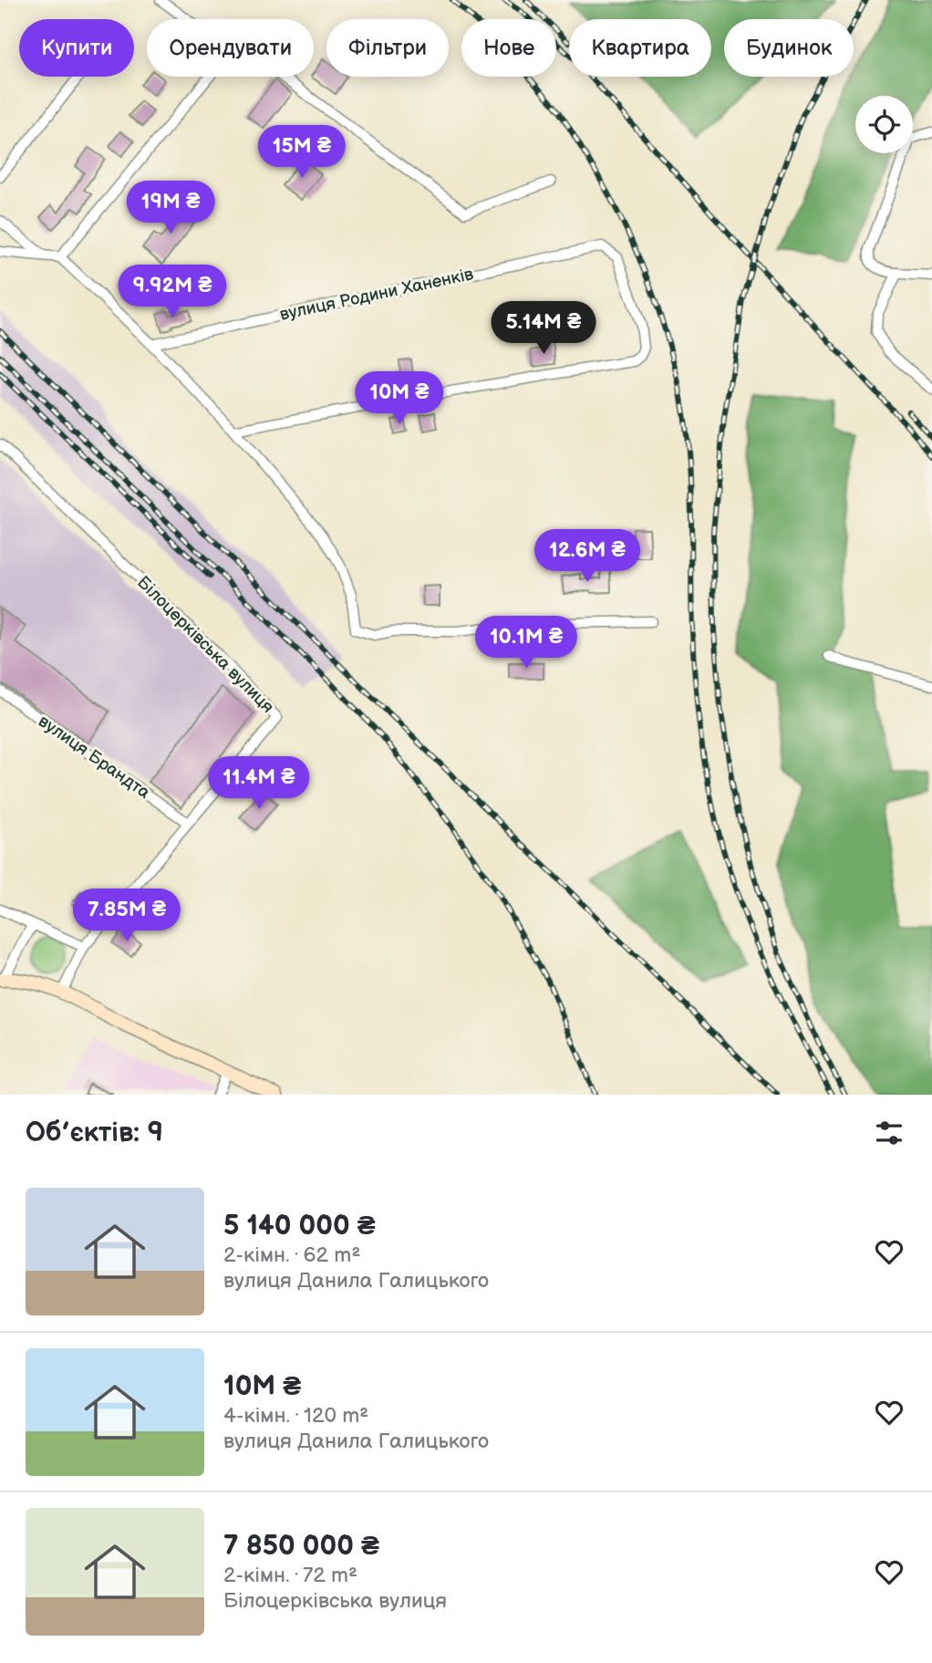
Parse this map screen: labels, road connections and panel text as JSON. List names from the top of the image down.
{
  "streets": {
    "street": ["вулиця Родини Ханенків", "Білоцерківська вулиця", "вулиця Брандта"]
  },
  "crossings": [
    ["Білоцерківська вулиця", "вулиця Брандта"]
  ],
  "page": {
    "chip": [
      "Купити",
      "Орендувати",
      "Фільтри",
      "Нове",
      "Квартира",
      "Будинок"
    ],
    "price": [
      "15M ₴",
      "19M ₴",
      "9.92M ₴",
      "5.14M ₴",
      "10M ₴",
      "12.6M ₴",
      "10.1M ₴",
      "11.4M ₴",
      "7.85M ₴"
    ],
    "heading": "Об’єктів: 9",
    "list": [
      {
        "name": "5 140 000 ₴",
        "note": "2-кімн. · 62 m² · вулиця Данила Галицького"
      },
      {
        "name": "10M ₴",
        "note": "4-кімн. · 120 m² · вулиця Данила Галицького"
      },
      {
        "name": "7 850 000 ₴",
        "note": "2-кімн. · 72 m² · Білоцерківська вулиця"
      }
    ]
  }
}
